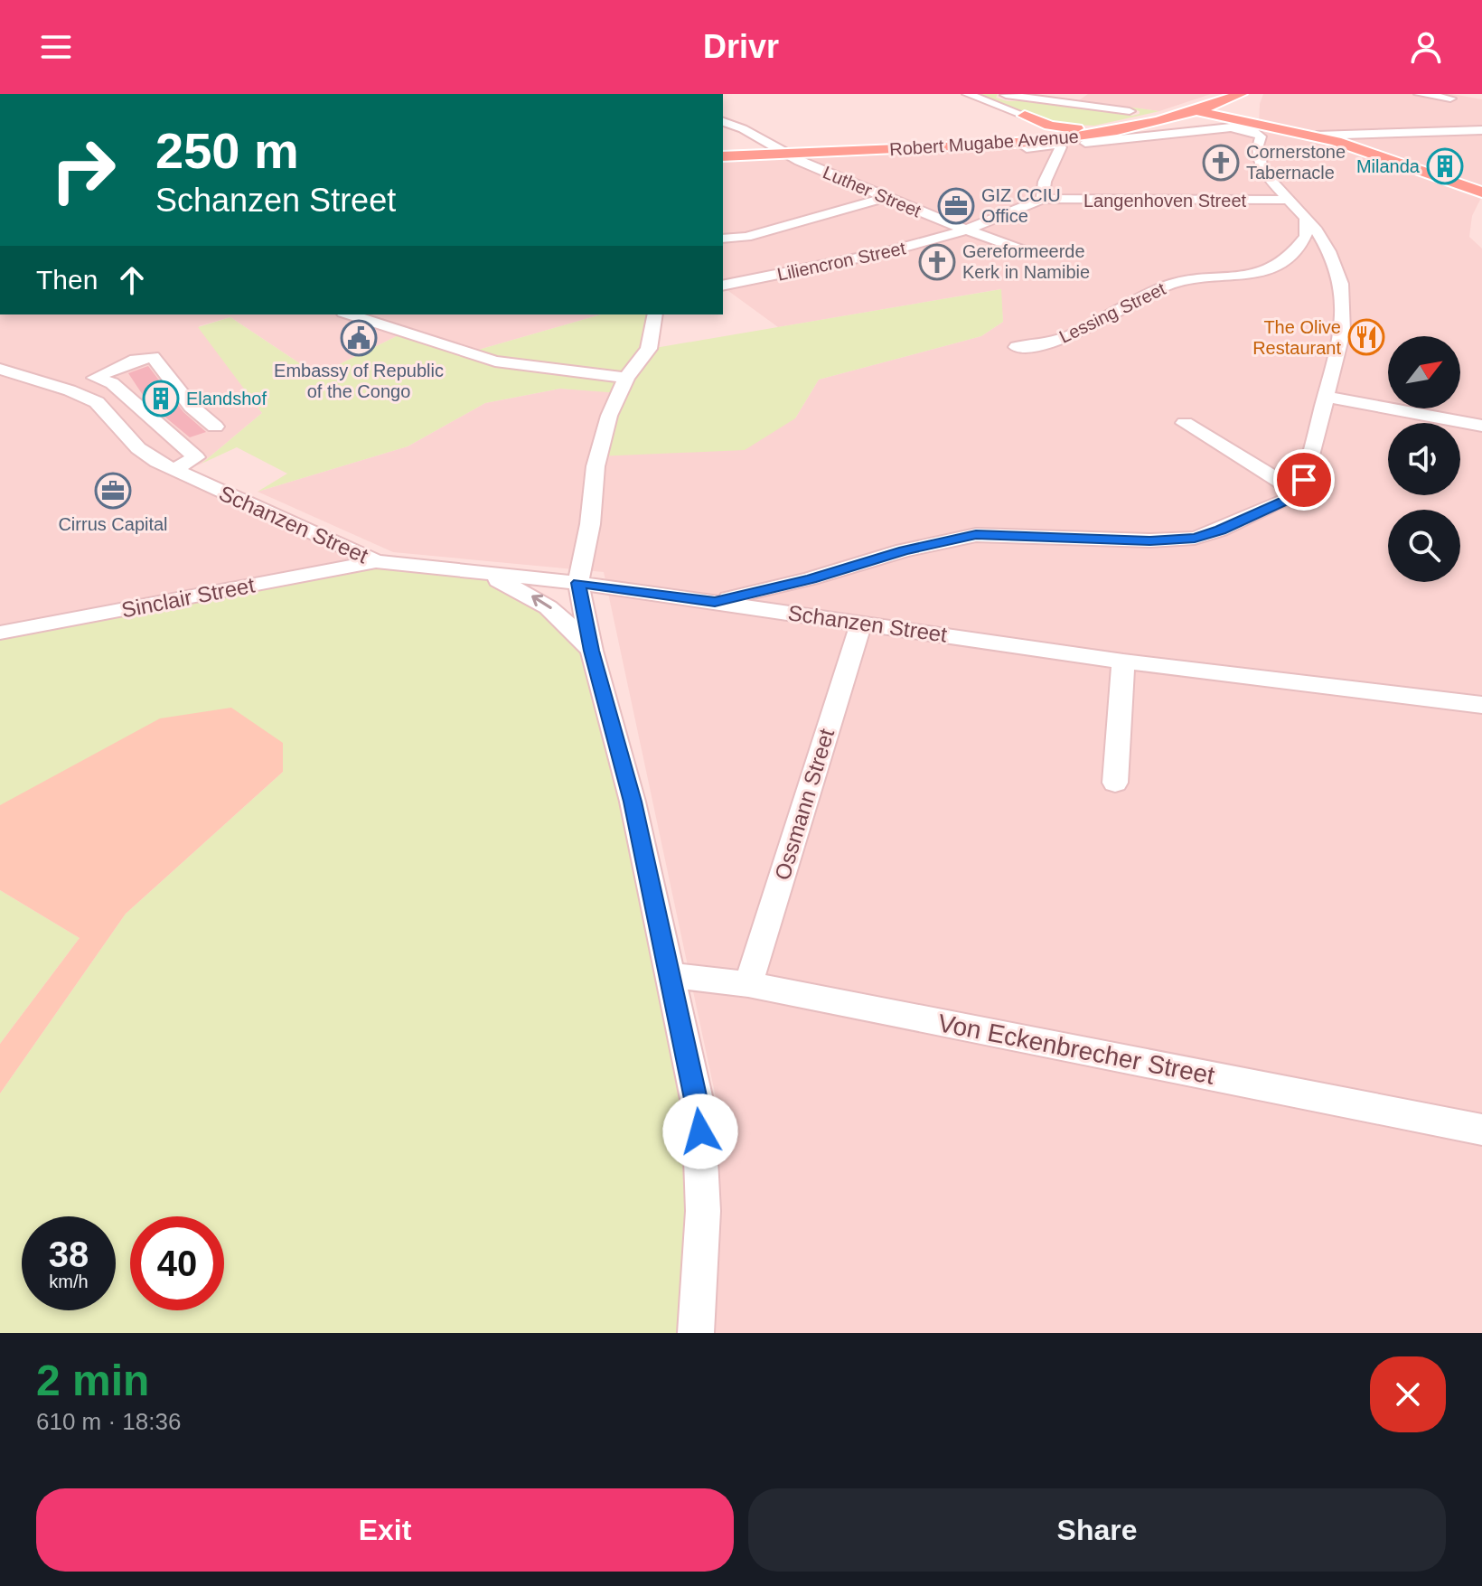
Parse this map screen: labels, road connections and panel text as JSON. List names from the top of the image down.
{
  "streets": {
    "main road": ["Robert Mugabe Avenue"],
    "street": [
      "Luther Street",
      "Langenhoven Street",
      "Liliencron Street",
      "Lessing Street",
      "Schanzen Street",
      "Sinclair Street",
      "Ossmann Street",
      "Von Eckenbrecher Street"
    ]
  },
  "crossings": [
    ["Robert Mugabe Avenue", "Luther Street"],
    ["Luther Street", "Liliencron Street"],
    ["Langenhoven Street", "Liliencron Street"],
    ["Schanzen Street", "Sinclair Street"],
    ["Schanzen Street", "Ossmann Street"],
    ["Ossmann Street", "Von Eckenbrecher Street"]
  ],
  "places": {
    "church": ["Cornerstone Tabernacle", "Gereformeerde Kerk in Namibie"],
    "building": ["Milanda", "Elandshof"],
    "office": ["GIZ CCIU Office", "Cirrus Capital"],
    "restaurant": ["The Olive Restaurant"],
    "public building": ["Embassy of Republic of the Congo"]
  },
  "north": "top right",
  "page": {
    "header": "Drivr",
    "turn": ["250 m", "Schanzen Street"],
    "then": "Then",
    "speed": "38 km/h",
    "limit": "40",
    "heading": ["2 min", "610 m · 18:36"],
    "buttons": ["Exit", "Share"]
  }
}
